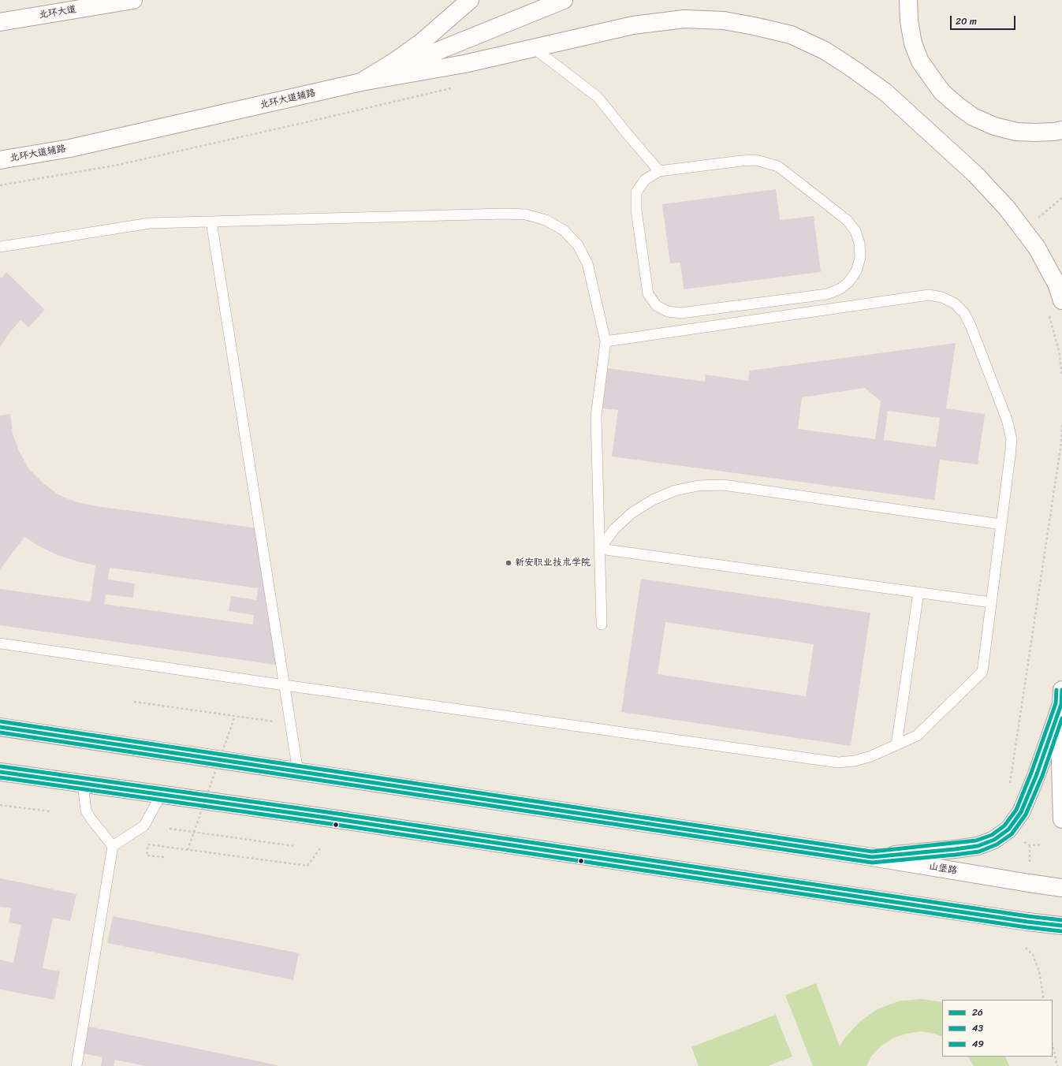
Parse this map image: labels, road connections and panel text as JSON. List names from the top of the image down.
{
  "streets": {
    "main road": ["北环大道", "北环大道辅路", "山堡路"]
  },
  "places": ["新安职业技术学院"],
  "lines": ["transit line 26", "transit line 49", "transit line 43"],
  "legend": ["26", "43", "49"],
  "scale_bar": "20 m"
}
